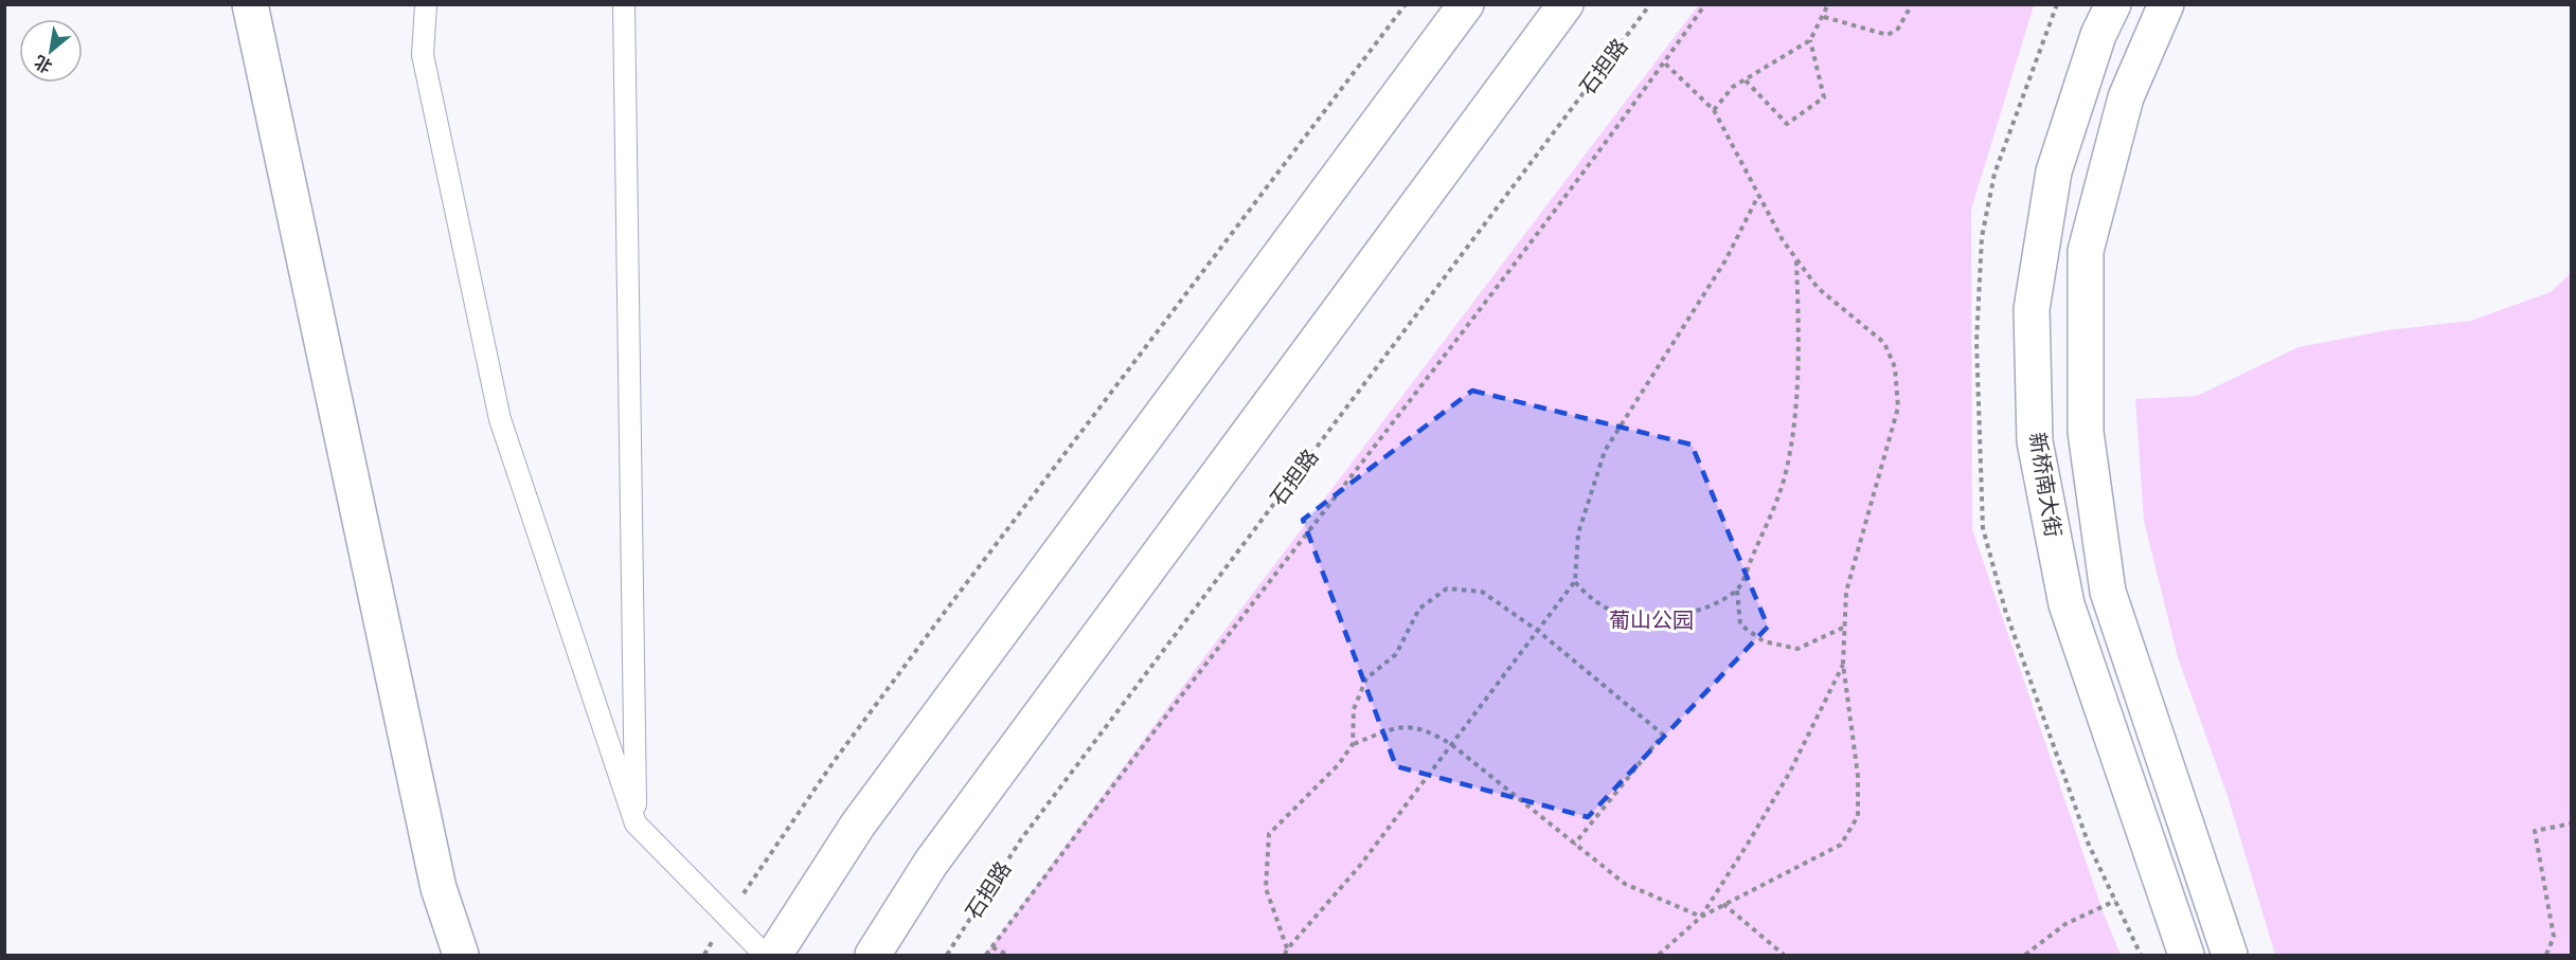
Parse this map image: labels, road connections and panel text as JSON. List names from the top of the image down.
{
  "streets": {
    "main road": ["新桥南大街"],
    "path": ["石担路"]
  },
  "parks": ["葡山公园"],
  "north": "bottom left"
}
